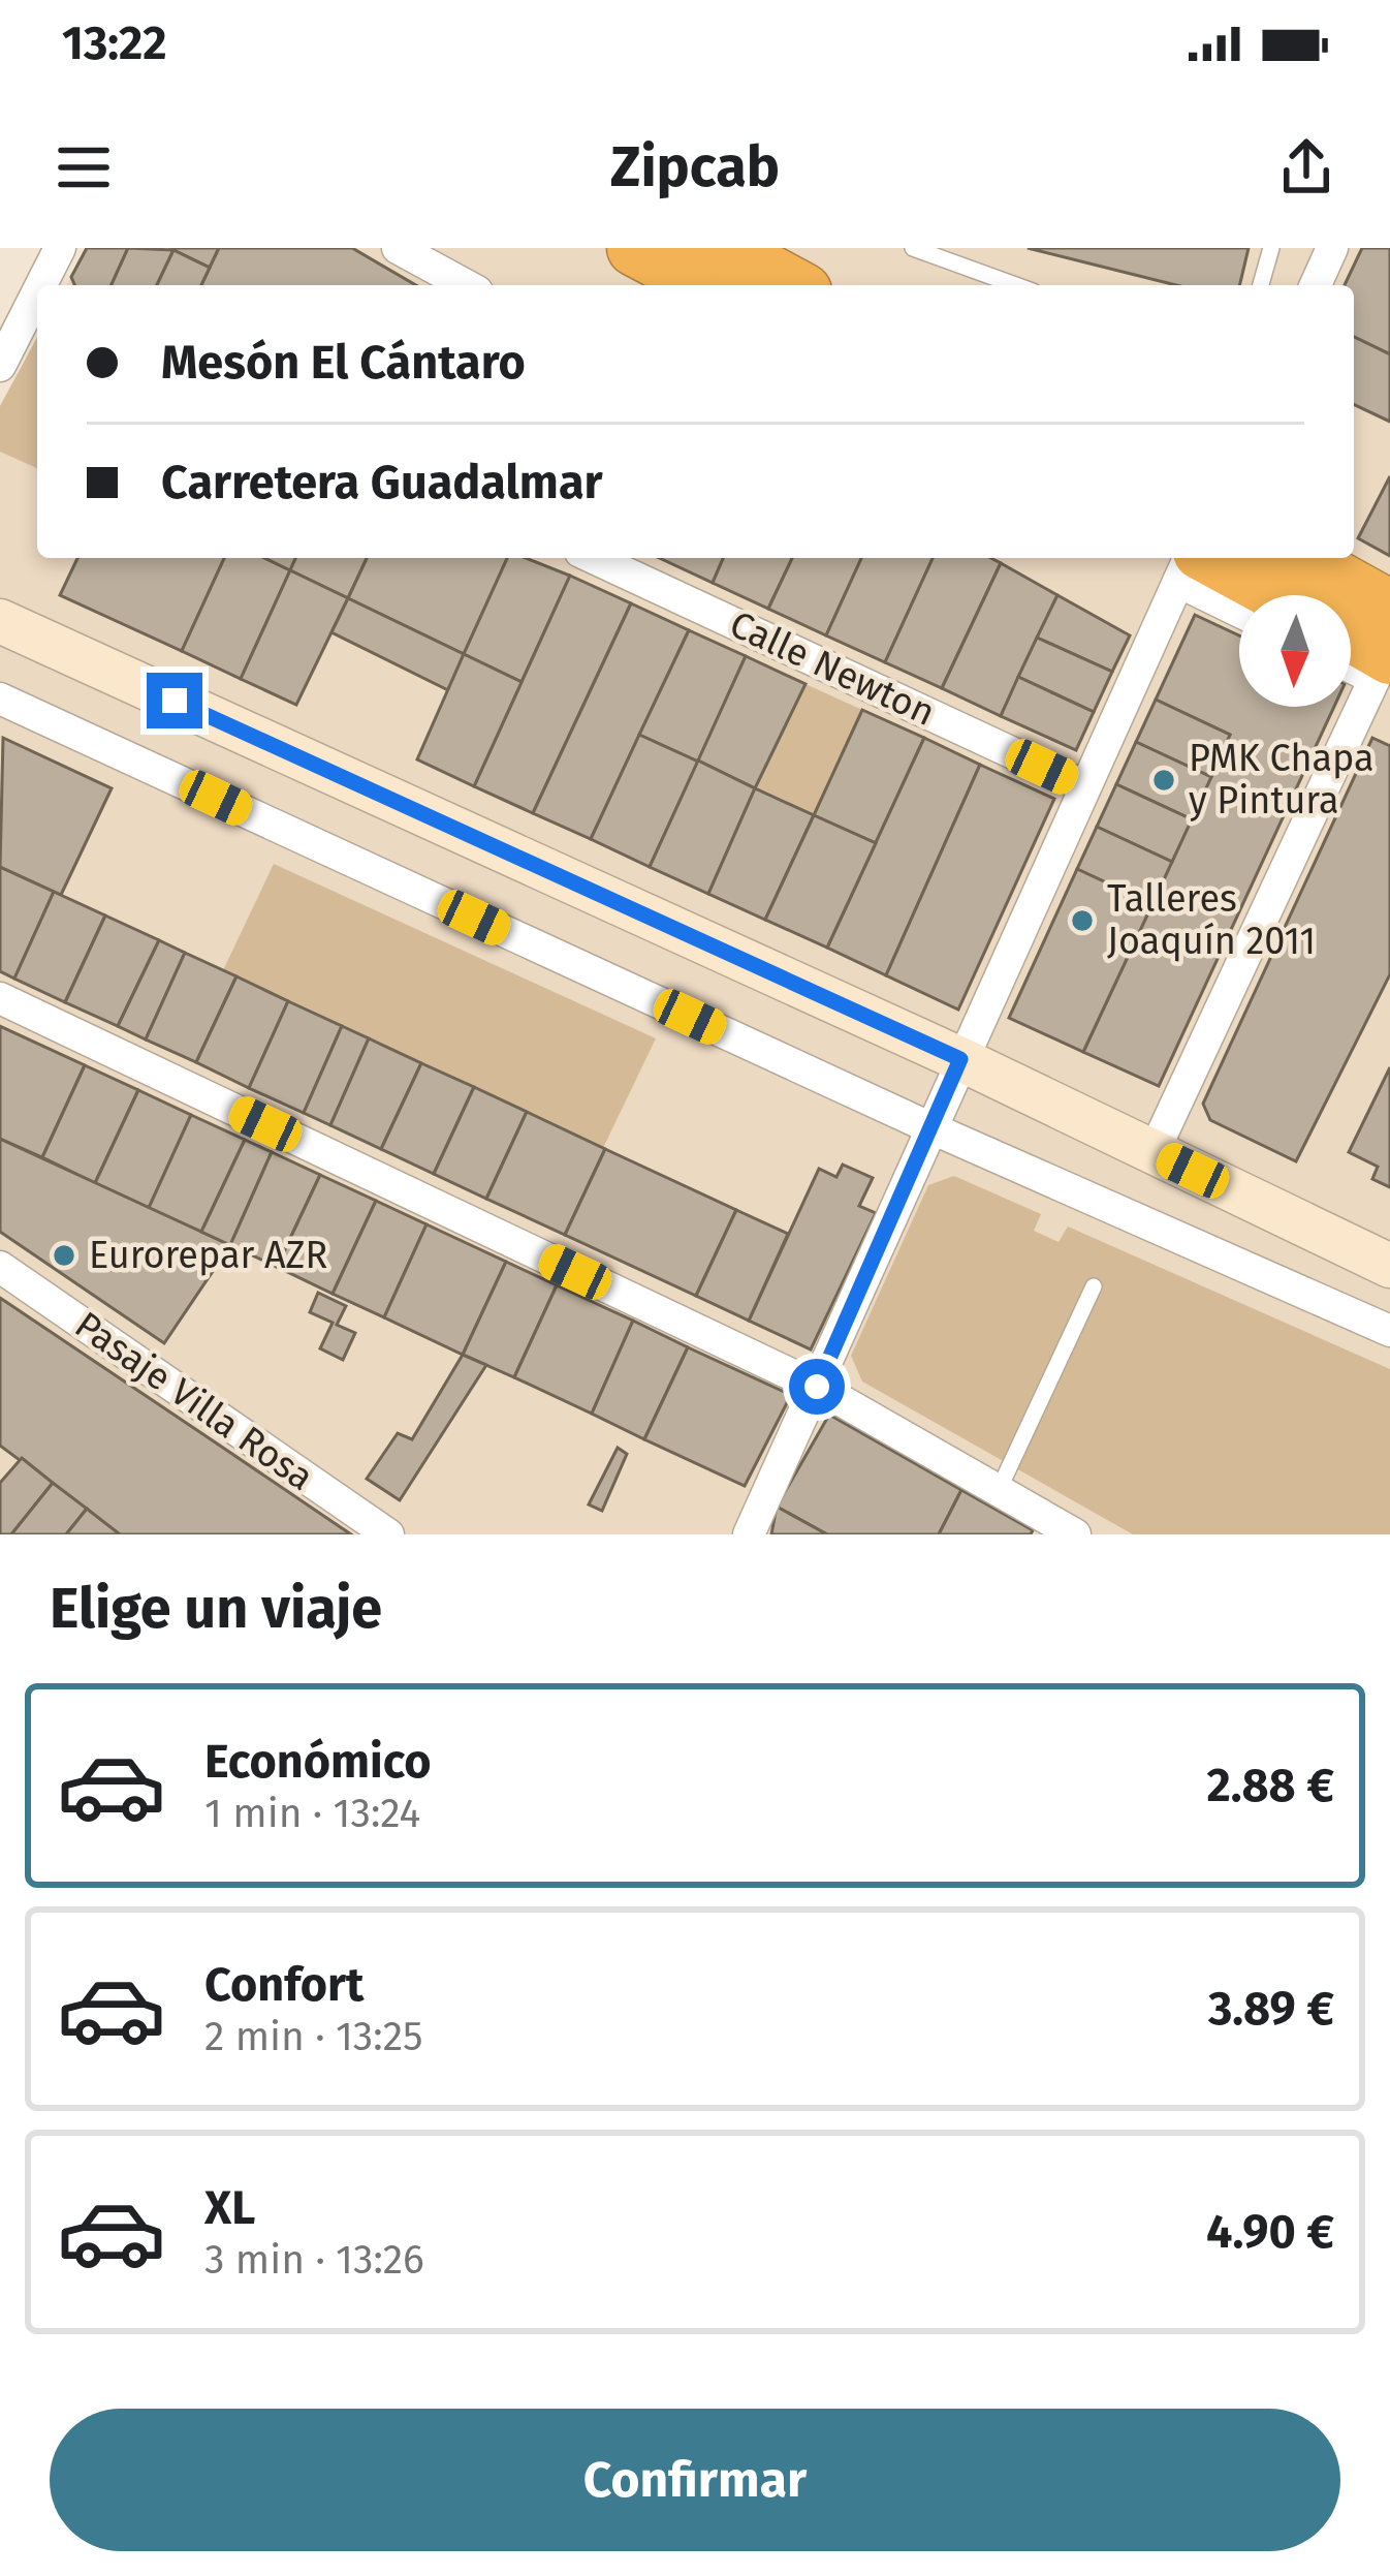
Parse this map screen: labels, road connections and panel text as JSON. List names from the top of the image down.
{
  "streets": {
    "street": ["Calle Newton", "Pasaje Villa Rosa"]
  },
  "places": ["PMK Chapa y Pintura", "Talleres Joaquín 2011", "Eurorepar AZR"],
  "north": "bottom",
  "page": {
    "status": "13:22",
    "header": "Zipcab",
    "banner": ["Mesón El Cántaro", "Carretera Guadalmar"],
    "heading": "Elige un viaje",
    "list": [
      {
        "name": "Económico",
        "note": "1 min · 13:24",
        "value": "2.88 €"
      },
      {
        "name": "Confort",
        "note": "2 min · 13:25",
        "value": "3.89 €"
      },
      {
        "name": "XL",
        "note": "3 min · 13:26",
        "value": "4.90 €"
      }
    ],
    "buttons": "Confirmar"
  }
}
